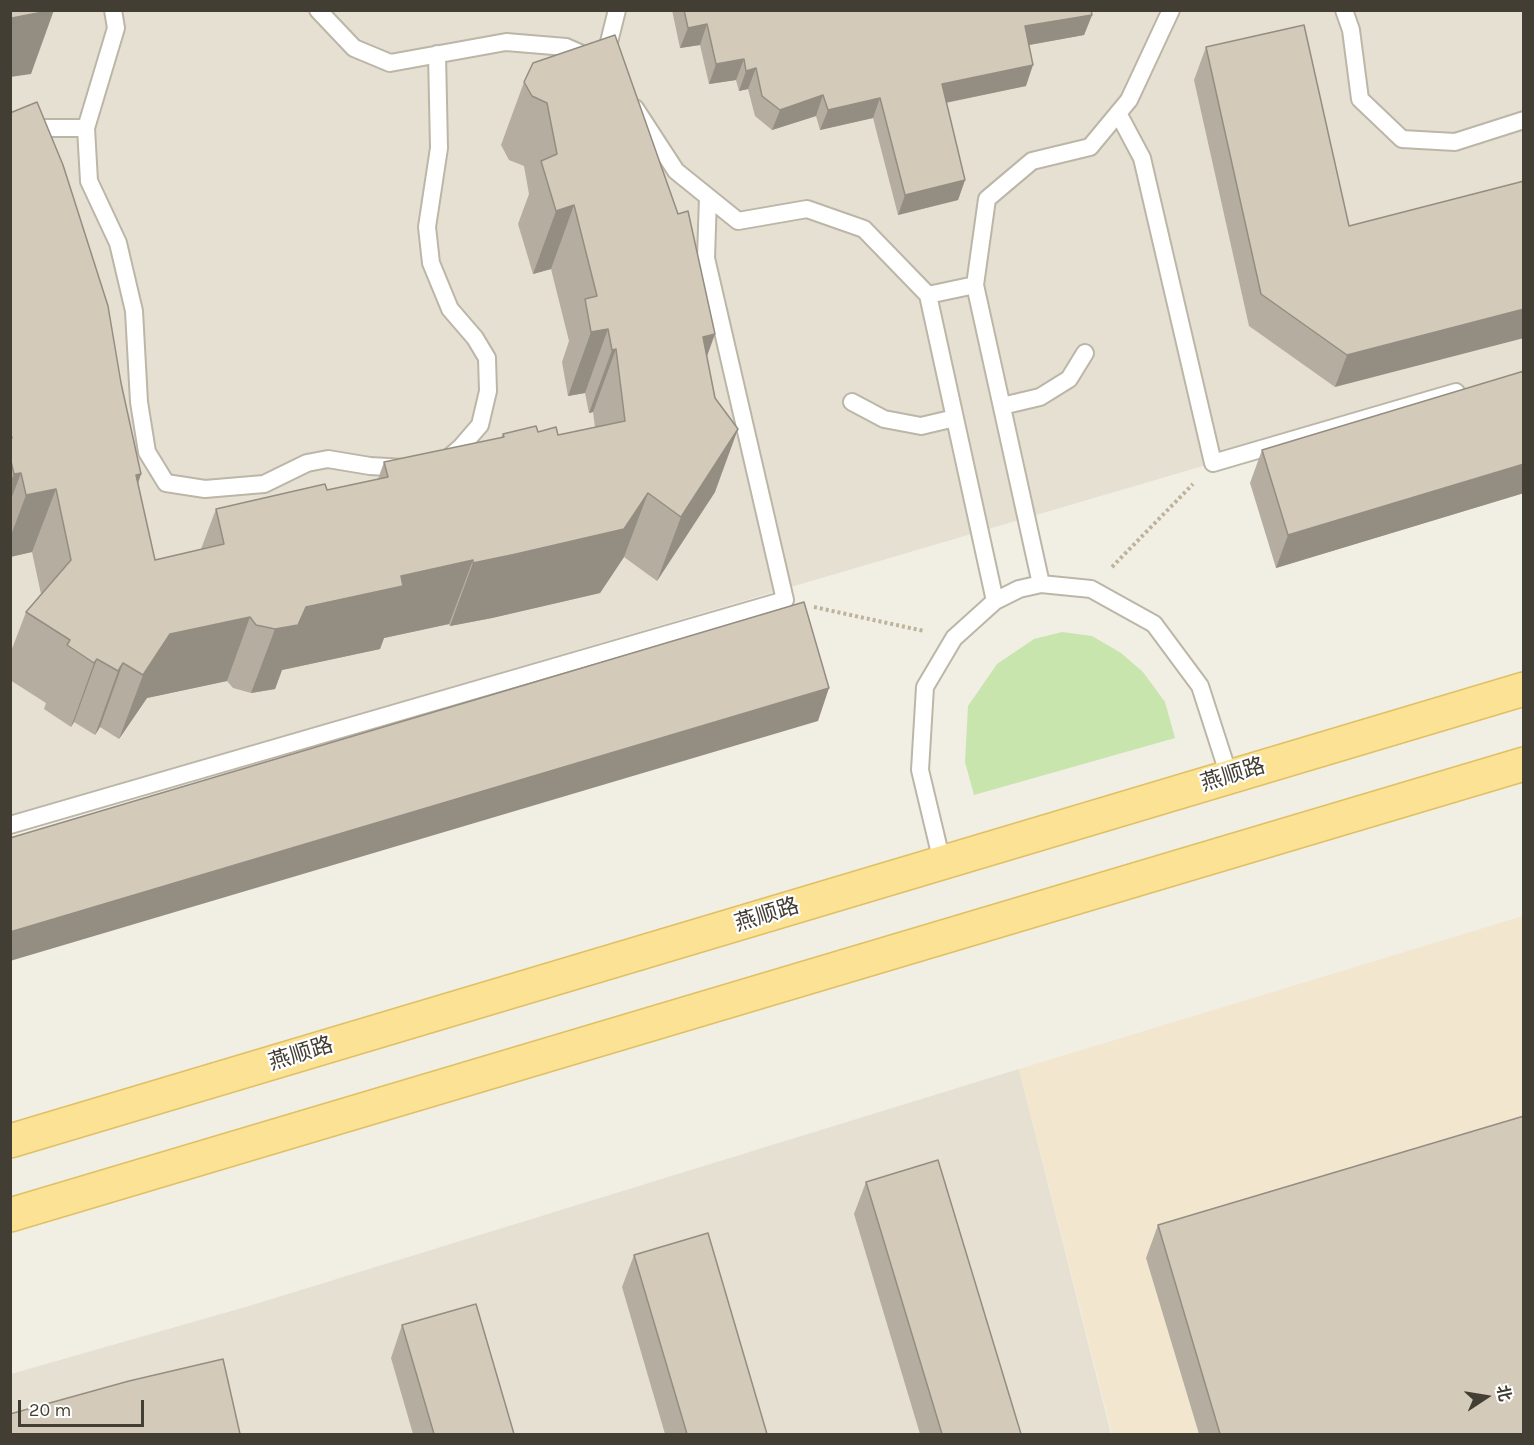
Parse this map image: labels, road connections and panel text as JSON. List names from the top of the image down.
{
  "streets": {
    "main road": ["燕顺路"]
  },
  "scale_bar": "20 m",
  "north": "right"
}
